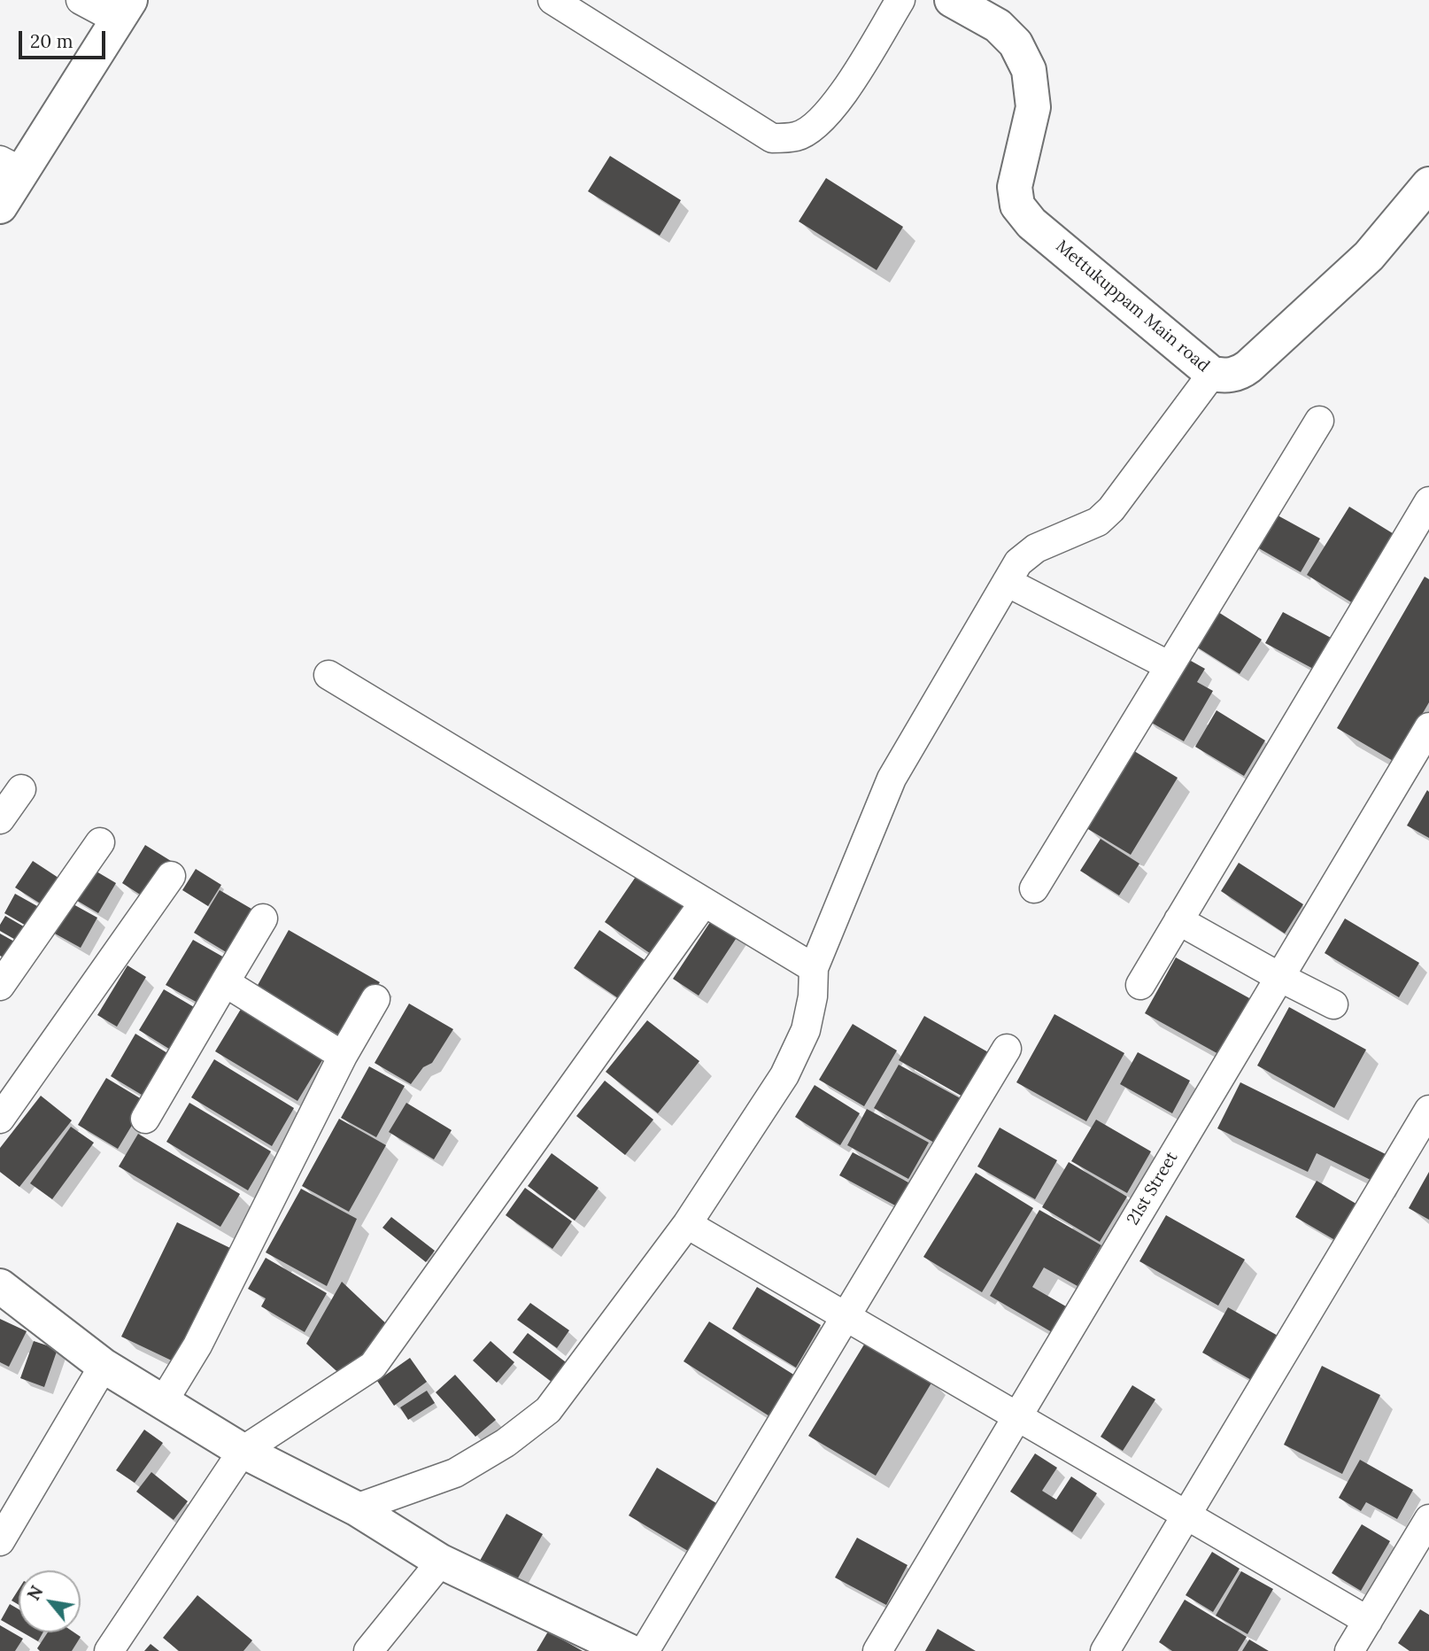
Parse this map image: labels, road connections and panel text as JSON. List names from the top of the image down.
{
  "streets": {
    "street": ["Mettukuppam Main road", "21st Street"]
  },
  "scale_bar": "20 m",
  "north": "top left"
}
